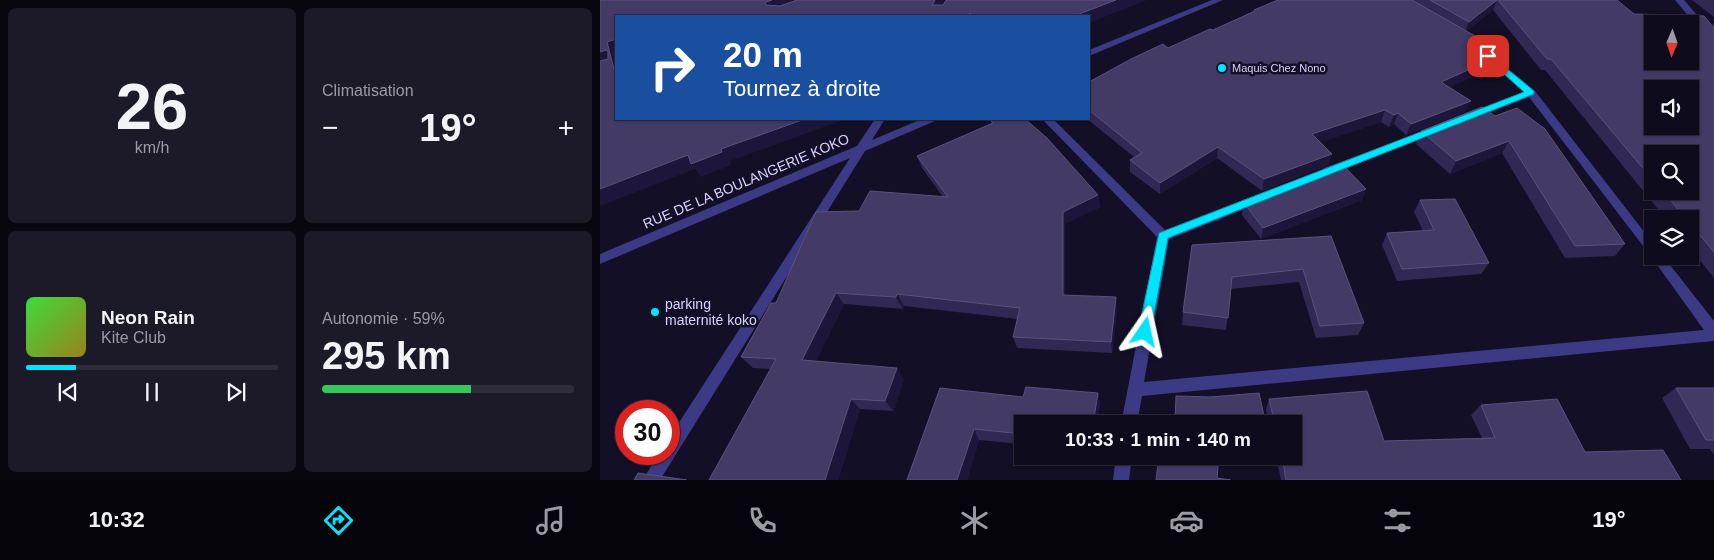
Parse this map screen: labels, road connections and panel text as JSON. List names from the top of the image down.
{
  "streets": {
    "street": ["RUE DE LA BOULANGERIE KOKO"]
  },
  "places": ["Maquis Chez Nono", "parking maternité koko"],
  "north": "bottom",
  "page": {
    "tile": [
      ["26", "km/h"],
      "Climatisation",
      ["Autonomie · 59%", "295 km"]
    ],
    "turn": ["20 m", "Tournez à droite"],
    "heat": ["−", "19°", "+"],
    "song": ["Neon Rain", "Kite Club"],
    "limit": "30",
    "trip": "10:33 · 1 min · 140 m",
    "tabs": ["10:32", "19°"]
  }
}
